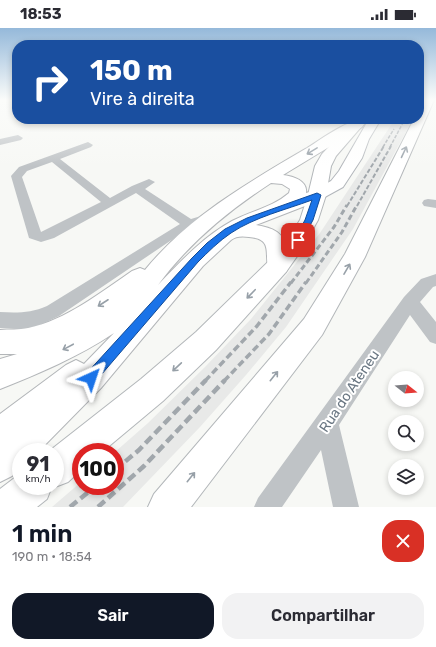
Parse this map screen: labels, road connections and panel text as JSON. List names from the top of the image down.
{
  "streets": {
    "street": ["Rua do Ateneu"]
  },
  "north": "right",
  "page": {
    "status": "18:53",
    "turn": ["150 m", "Vire à direita"],
    "speed": "91 km/h",
    "limit": "100",
    "heading": ["1 min", "190 m · 18:54"],
    "buttons": ["Sair", "Compartilhar"]
  }
}
